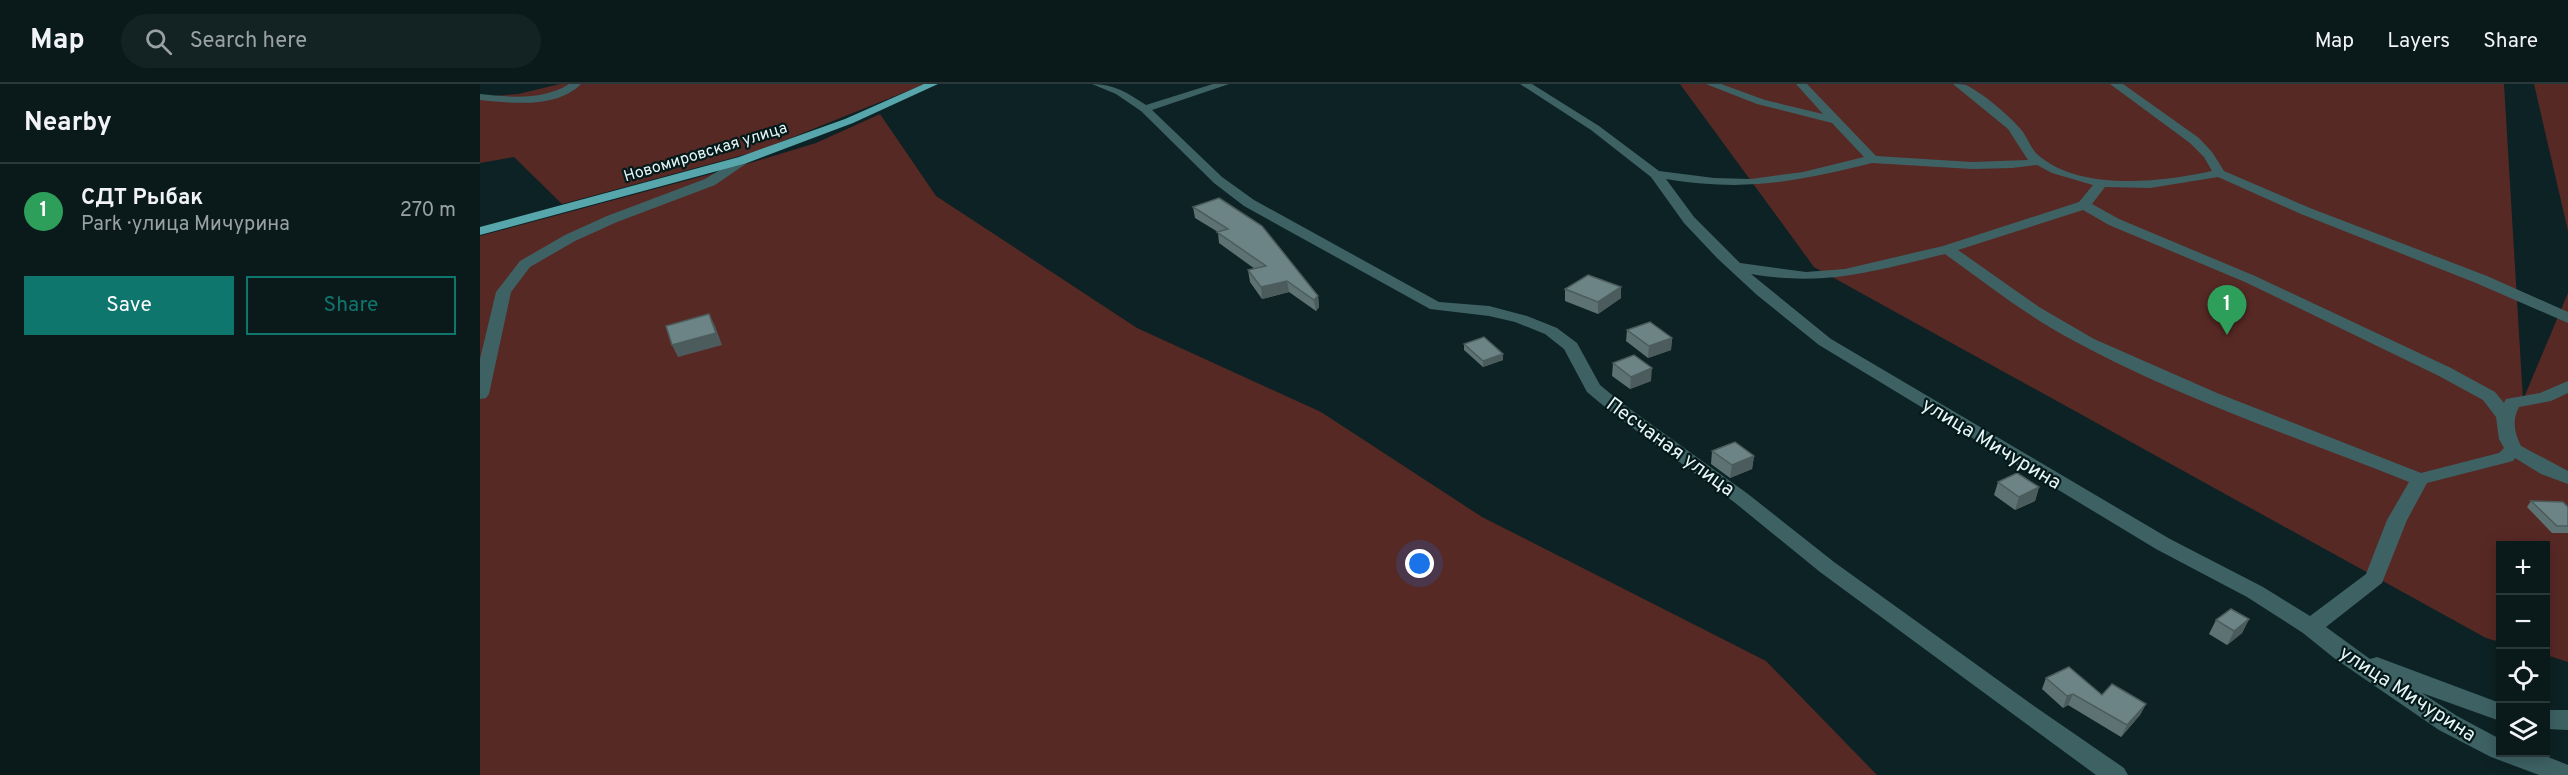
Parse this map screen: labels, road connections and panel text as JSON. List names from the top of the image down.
{
  "streets": {
    "main road": ["Новомировская улица"],
    "street": ["улица Мичурина", "Песчаная улица"]
  },
  "page": {
    "header": "Map",
    "search": "Search here",
    "nav": ["Map", "Layers", "Share"],
    "heading": "Nearby",
    "list": [
      {
        "mark": "1",
        "name": "СДТ Рыбак",
        "note": "Park · улица Мичурина",
        "value": "270 m"
      }
    ],
    "buttons": ["Save", "Share"],
    "pins": "1",
    "map_buttons": ["+", "−"]
  }
}
